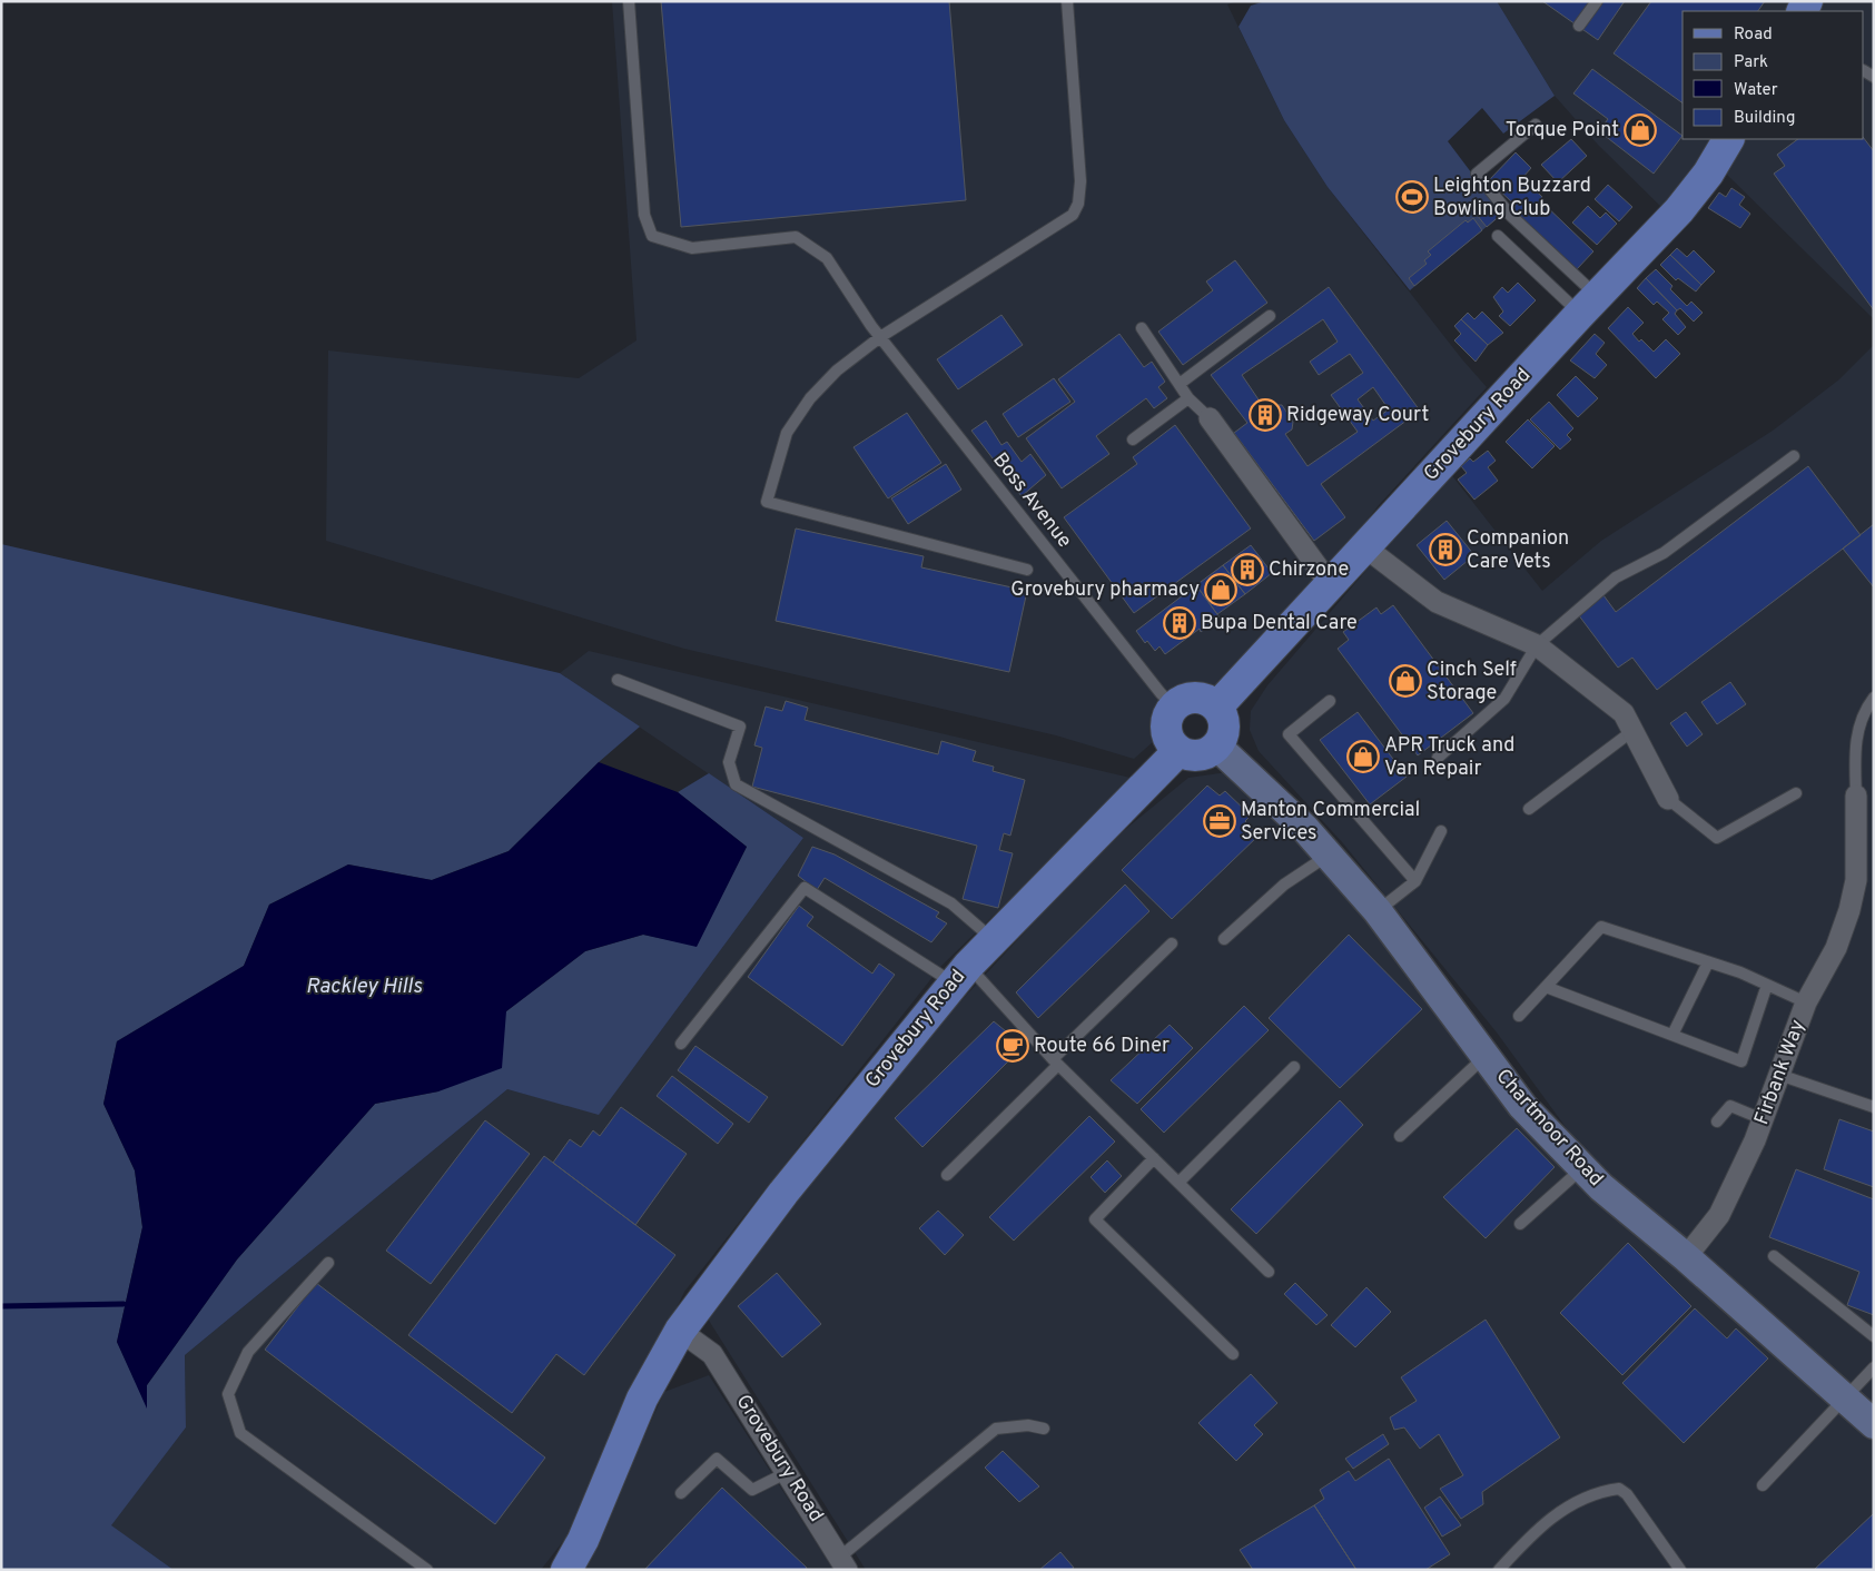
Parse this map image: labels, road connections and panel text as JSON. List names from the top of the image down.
{
  "streets": {
    "main road": ["Grovebury Road"],
    "street": ["Firbank Way", "Chartmoor Road"],
    "lane": ["Boss Avenue"]
  },
  "crossings": [
    ["Grovebury Road", "Boss Avenue"],
    ["Grovebury Road", "Chartmoor Road"],
    ["Boss Avenue", "Chartmoor Road"],
    ["Firbank Way", "Chartmoor Road"]
  ],
  "water": ["Rackley Hills"],
  "places": {
    "shop": [
      "Torque Point",
      "Grovebury pharmacy",
      "Cinch Self Storage",
      "APR Truck and Van Repair"
    ],
    "sports": ["Leighton Buzzard Bowling Club"],
    "building": [
      "Ridgeway Court",
      "Companion Care Vets",
      "Chirzone",
      "Bupa Dental Care"
    ],
    "office": ["Manton Commercial Services"],
    "cafe": ["Route 66 Diner"]
  },
  "legend": [
    "Road",
    "Park",
    "Water",
    "Building"
  ]
}
